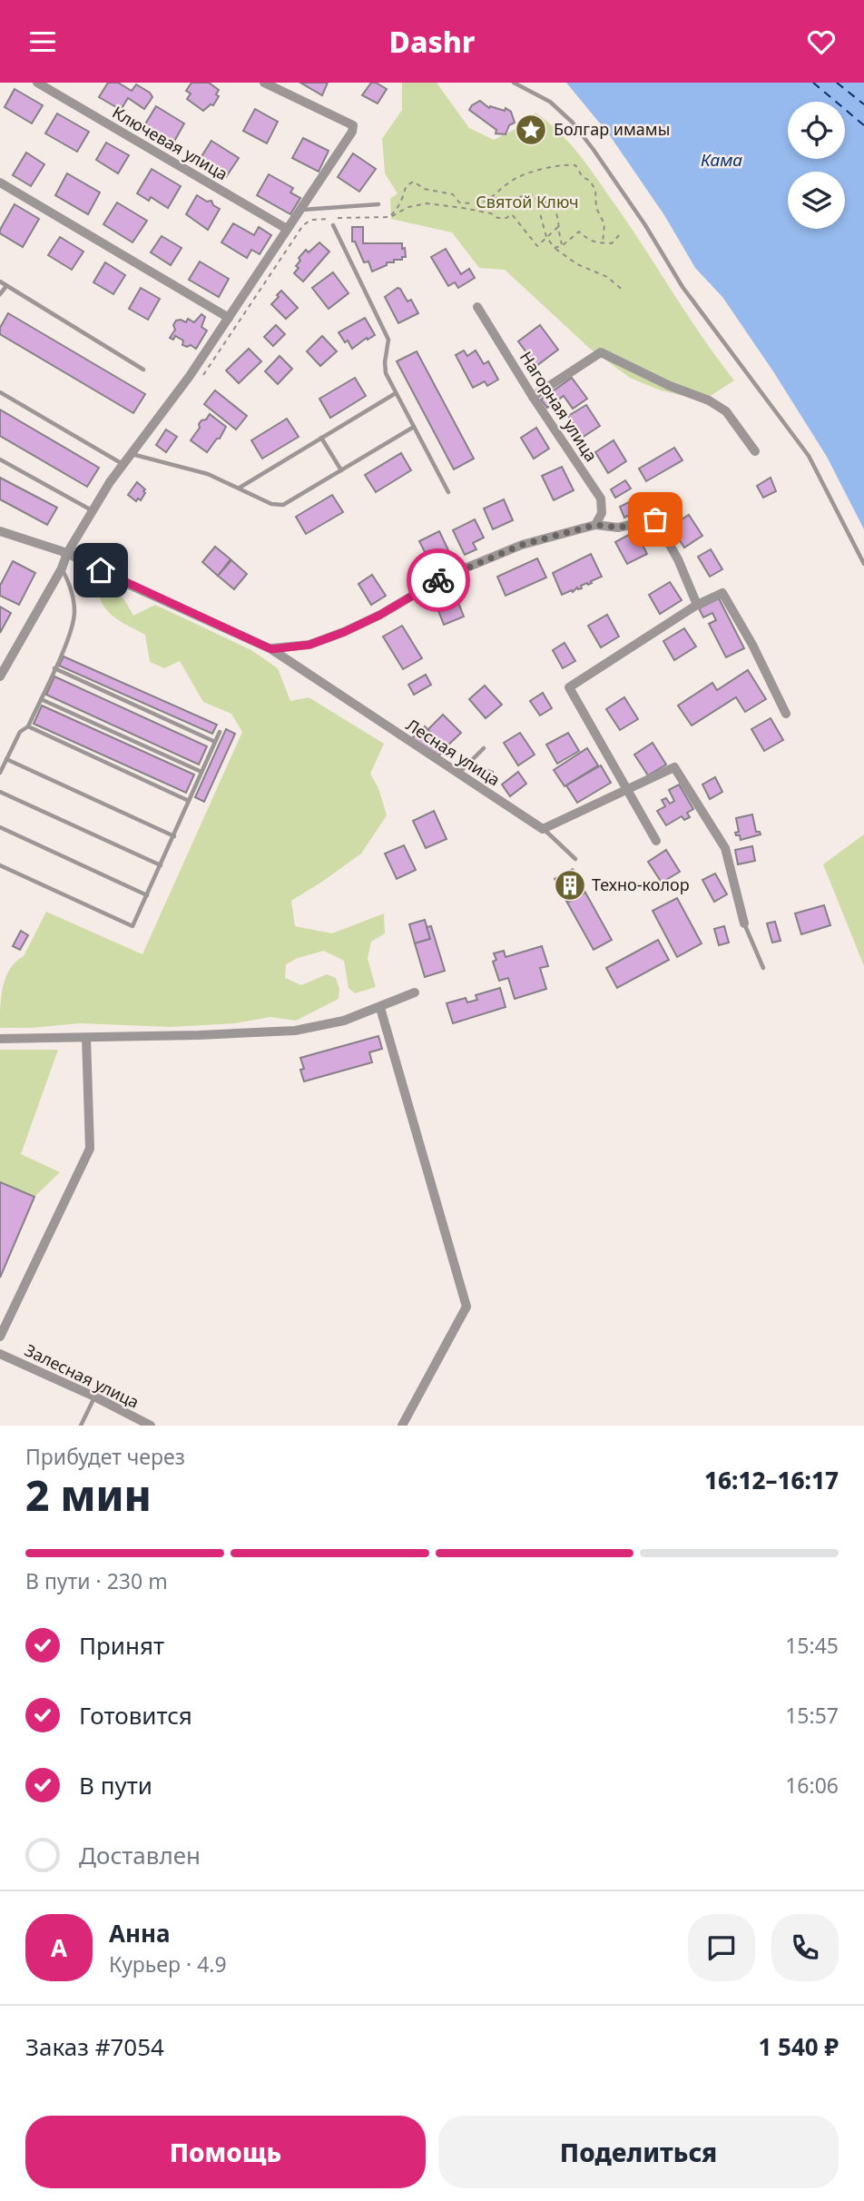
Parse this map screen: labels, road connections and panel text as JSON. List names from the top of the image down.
{
  "streets": {
    "street": [
      "Ключевая улица",
      "Нагорная улица",
      "Лесная улица",
      "Залесная улица"
    ]
  },
  "water": ["Кама"],
  "parks": ["Святой Ключ"],
  "places": {
    "place": ["Болгар имамы"],
    "building": ["Техно-колор"]
  },
  "page": {
    "header": "Dashr",
    "heading": ["2 мин", "Прибудет через", "16:12–16:17"],
    "panel": [
      "Анна",
      "Курьер · 4.9",
      "Заказ #7054",
      "1 540 ₽"
    ],
    "bar": "В пути · 230 m",
    "list": [
      ["Принят", "15:45"],
      ["Готовится", "15:57"],
      ["В пути", "16:06"],
      "Доставлен"
    ],
    "round": "А",
    "buttons": ["Помощь", "Поделиться"]
  }
}
